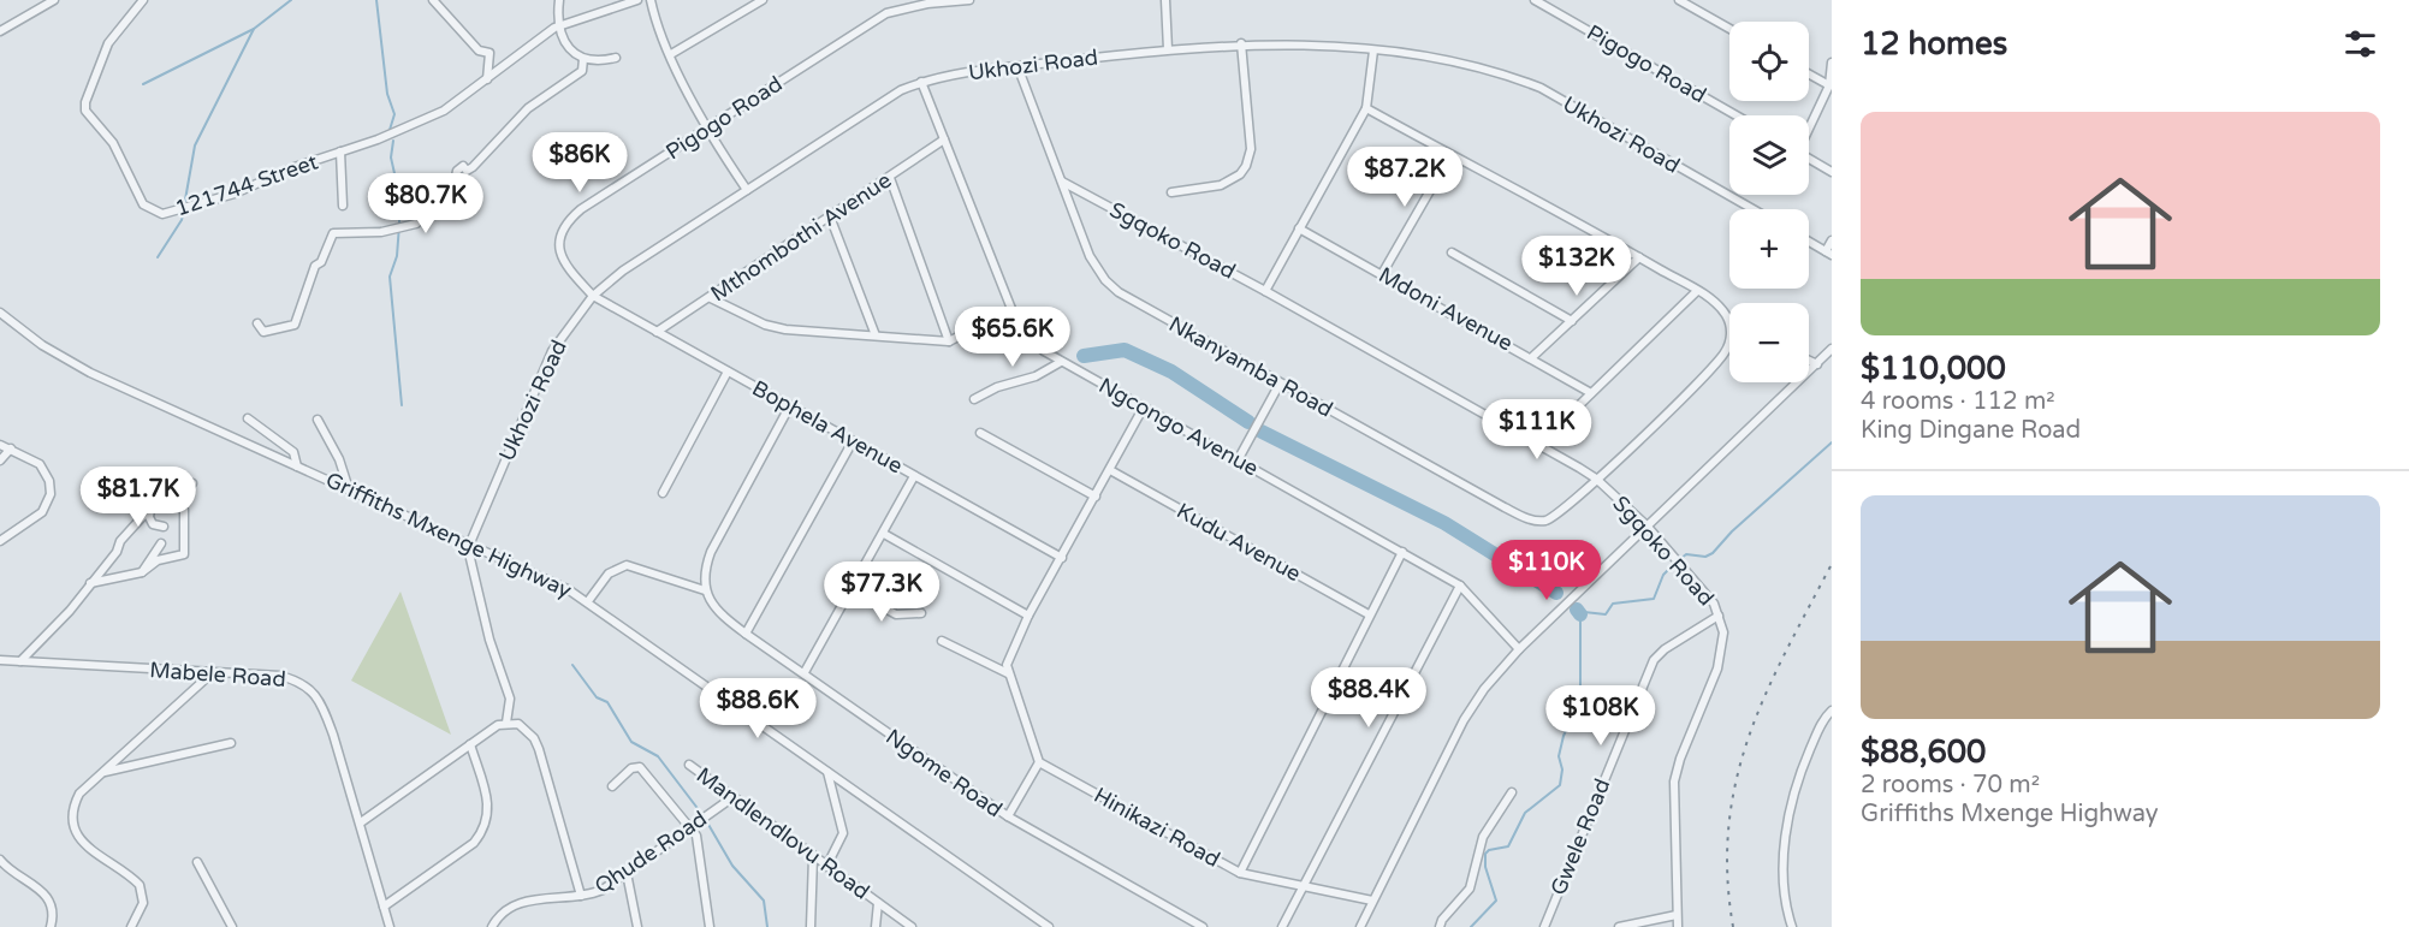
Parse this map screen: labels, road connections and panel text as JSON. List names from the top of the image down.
{
  "streets": {
    "street": [
      "Pigogo Road",
      "Ukhozi Road",
      "121744 Street",
      "Mthombothi Avenue",
      "Sgqoko Road",
      "Mdoni Avenue",
      "Nkanyamba Road",
      "Bophela Avenue",
      "Ngcongo Avenue",
      "Griffiths Mxenge Highway",
      "Kudu Avenue",
      "Mabele Road",
      "Ngome Road",
      "Hinikazi Road",
      "Mandlendlovu Road",
      "Gwele Road",
      "Qhude Road"
    ]
  },
  "crossings": [
    ["Pigogo Road", "Ukhozi Road"],
    ["Pigogo Road", "Bophela Avenue"],
    ["Ukhozi Road", "Nkanyamba Road"],
    ["Ukhozi Road", "Bophela Avenue"],
    ["Ukhozi Road", "Ngcongo Avenue"],
    ["Ukhozi Road", "Griffiths Mxenge Highway"],
    ["Mthombothi Avenue", "Bophela Avenue"],
    ["Mthombothi Avenue", "Ngcongo Avenue"],
    ["Sgqoko Road", "Nkanyamba Road"],
    ["Sgqoko Road", "Gwele Road"],
    ["Mandlendlovu Road", "Qhude Road"]
  ],
  "page": {
    "heading": "12 homes",
    "map_buttons": ["+", "−"],
    "list": [
      {
        "name": "$110,000",
        "note": "4 rooms · 112 m² · King Dingane Road"
      },
      {
        "name": "$88,600",
        "note": "2 rooms · 70 m² · Griffiths Mxenge Highway"
      }
    ],
    "price": [
      "$86K",
      "$87.2K",
      "$80.7K",
      "$132K",
      "$65.6K",
      "$111K",
      "$81.7K",
      "$110K",
      "$77.3K",
      "$88.4K",
      "$88.6K",
      "$108K"
    ]
  }
}
